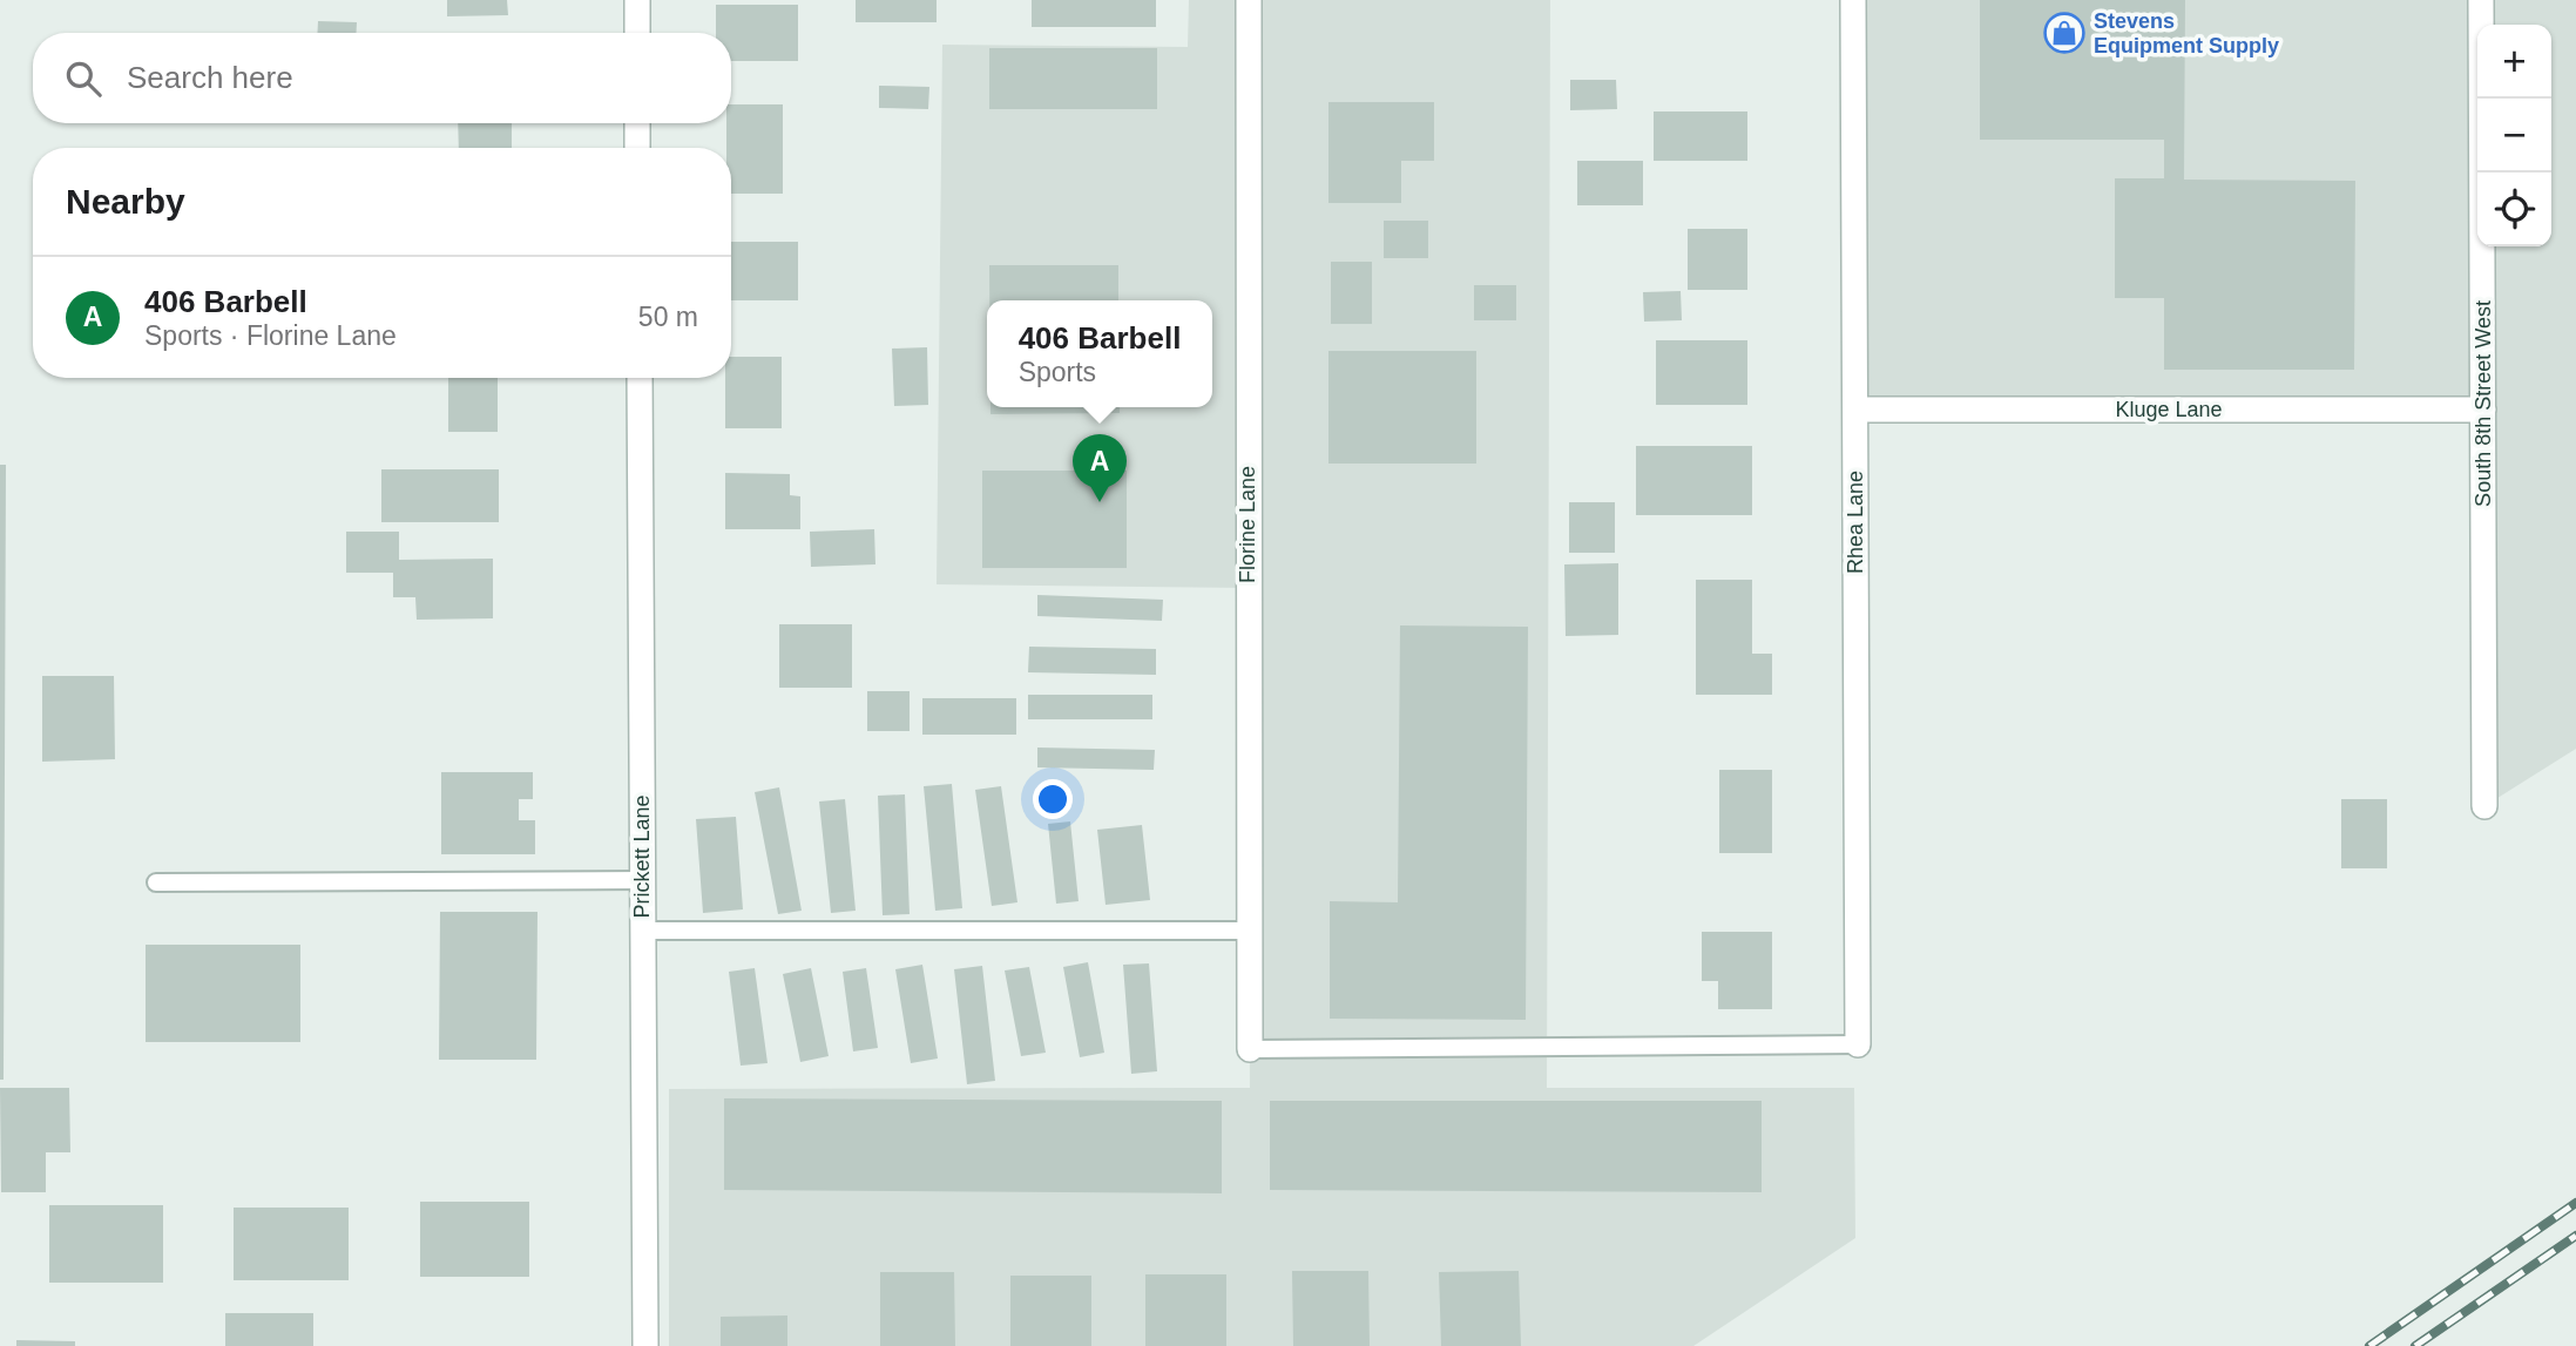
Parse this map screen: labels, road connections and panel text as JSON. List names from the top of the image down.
{
  "streets": {
    "street": [
      "South 8th Street West",
      "Kluge Lane",
      "Rhea Lane",
      "Florine Lane",
      "Prickett Lane"
    ]
  },
  "crossings": [
    ["South 8th Street West", "Kluge Lane"],
    ["Kluge Lane", "Rhea Lane"]
  ],
  "places": {
    "shop": ["Stevens Equipment Supply"]
  },
  "page": {
    "map_buttons": ["+", "−"],
    "search": "Search here",
    "heading": "Nearby",
    "list": [
      {
        "mark": "A",
        "name": "406 Barbell",
        "note": "Sports · Florine Lane",
        "value": "50 m"
      }
    ],
    "popup": ["406 Barbell", "Sports"],
    "pins": "A"
  }
}
